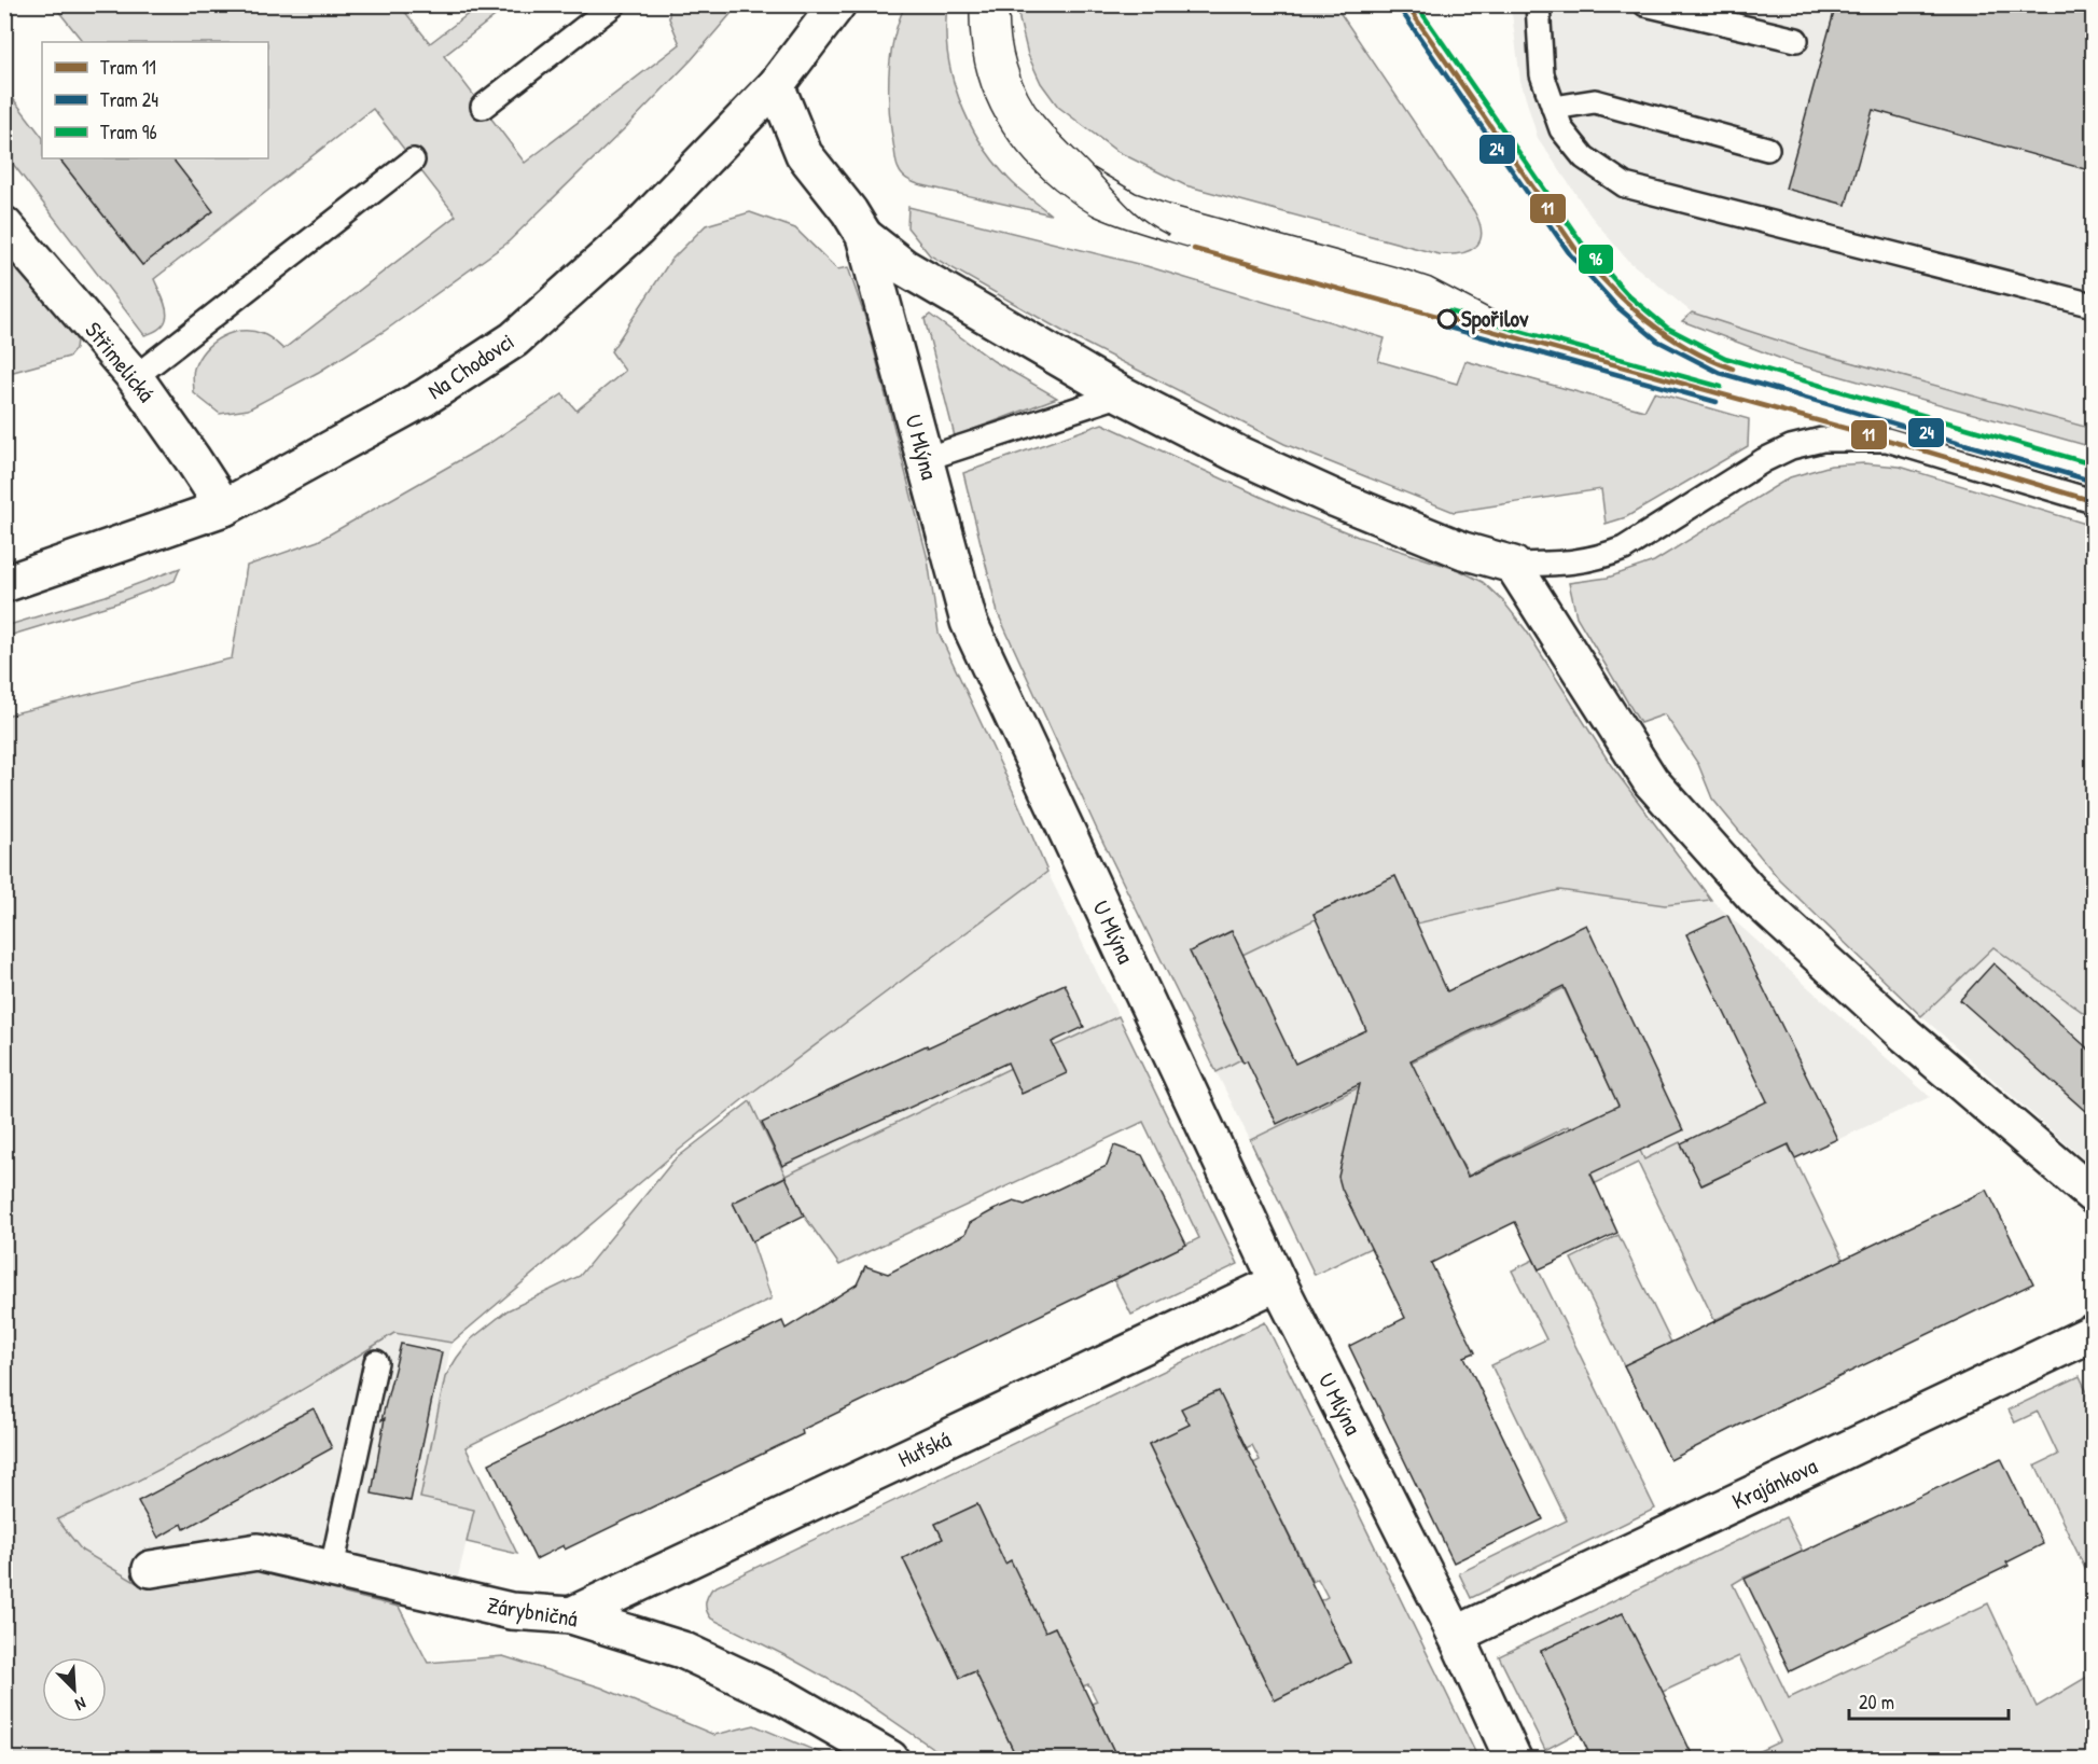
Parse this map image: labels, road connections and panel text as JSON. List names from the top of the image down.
{
  "streets": {
    "street": [
      "Střimelická",
      "Na Chodovci",
      "U Mlýna",
      "Huťská",
      "Krajánkova",
      "Zárybničná"
    ]
  },
  "crossings": [
    ["Střimelická", "Na Chodovci"],
    ["Na Chodovci", "U Mlýna"],
    ["U Mlýna", "Huťská"],
    ["U Mlýna", "Krajánkova"],
    ["Huťská", "Zárybničná"]
  ],
  "places": ["Spořilov"],
  "lines": ["tram line 11", "tram line 96", "tram line 24"],
  "legend": ["Tram 11", "Tram 24", "Tram 96"],
  "scale_bar": "20 m",
  "north": "bottom right"
}
